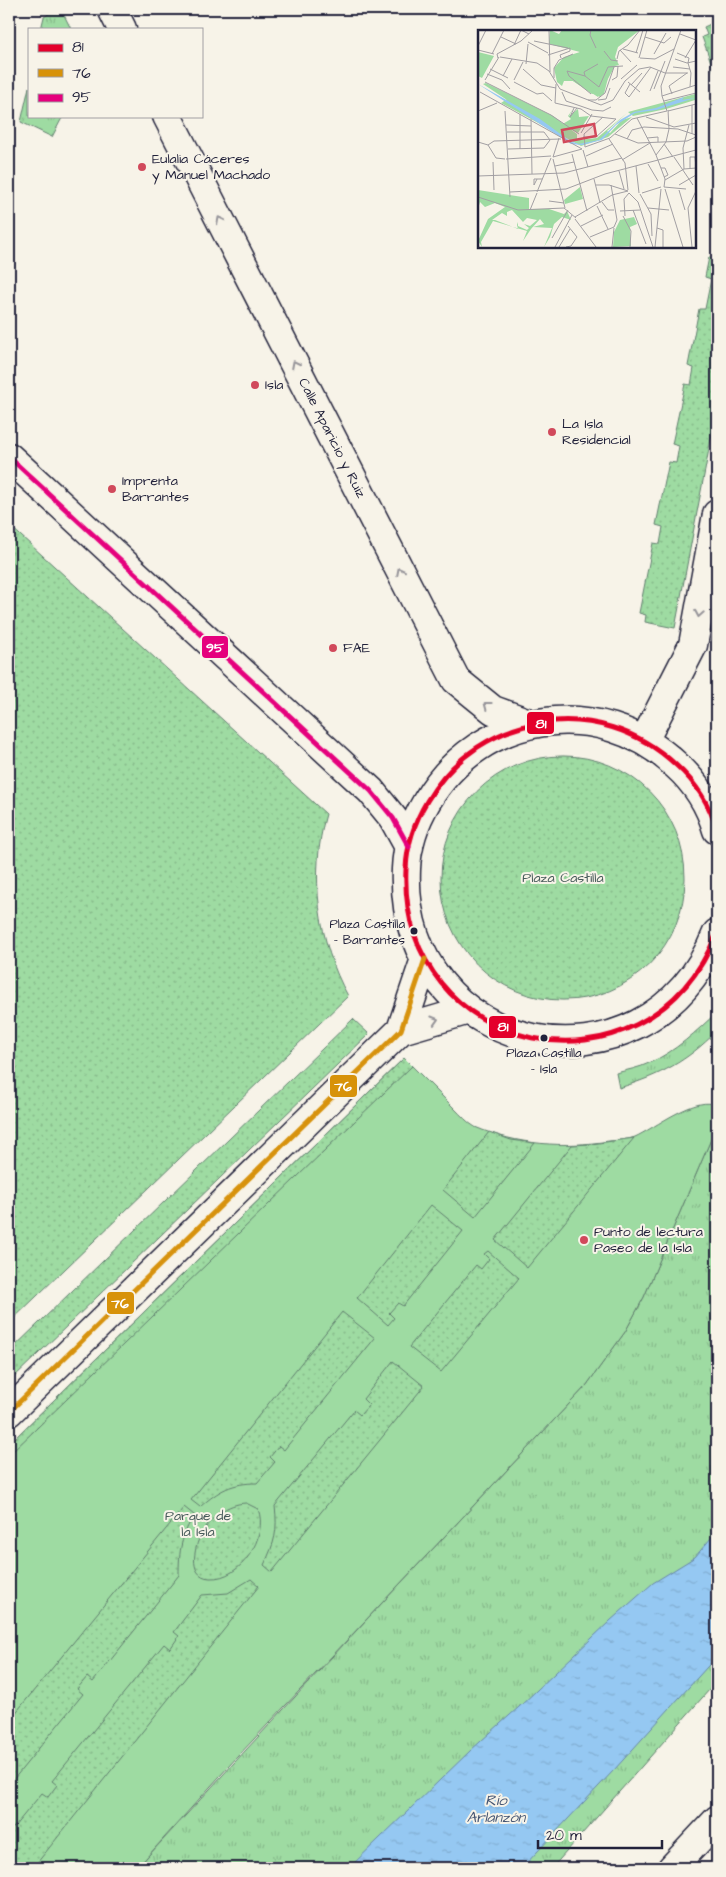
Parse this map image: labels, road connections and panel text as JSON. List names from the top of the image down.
{
  "streets": {
    "main road": ["Calle Aparicio y Ruiz"]
  },
  "water": ["Río Arlanzón"],
  "parks": ["Plaza Castilla", "Parque de la Isla"],
  "places": [
    "Eulalia Cáceres y Manuel Machado",
    "Isla",
    "La Isla Residencial",
    "Imprenta Barrantes",
    "FAE",
    "Plaza Castilla – Barrantes",
    "Plaza Castilla – Isla",
    "Punto de lectura Paseo de la Isla"
  ],
  "lines": ["transit line 95", "transit line 81", "transit line 76"],
  "legend": ["81", "76", "95"],
  "scale_bar": "20 m"
}
